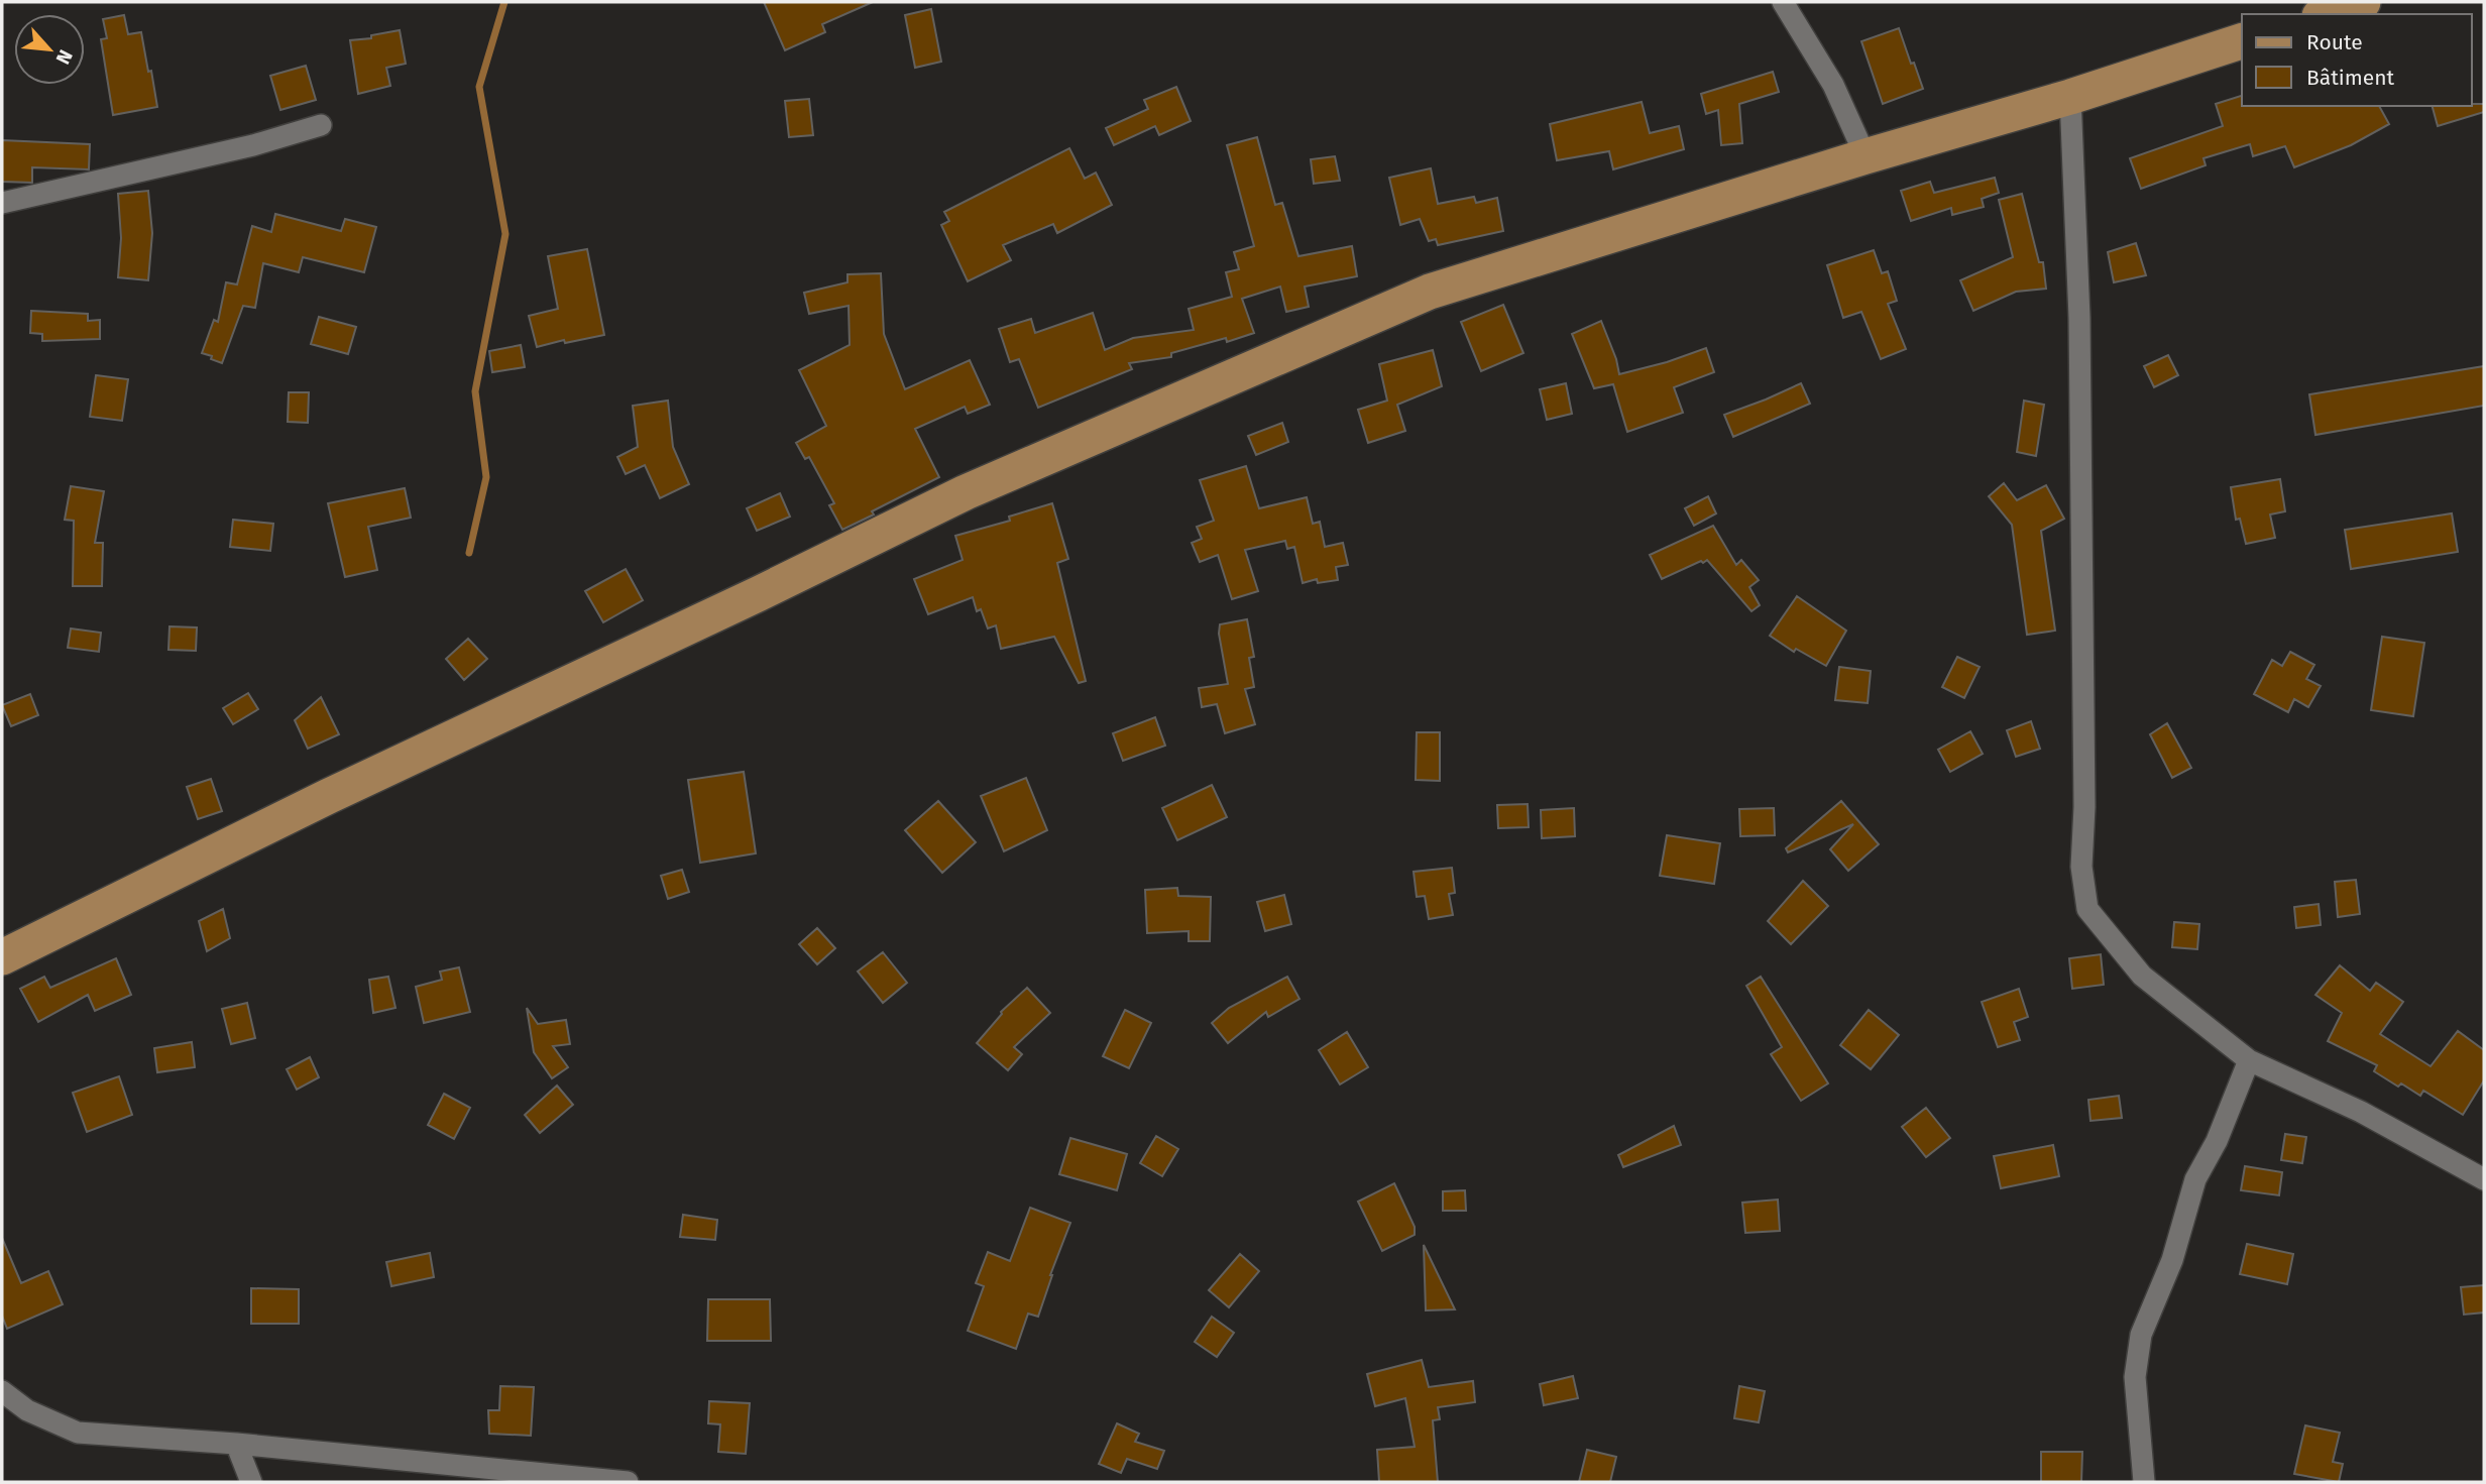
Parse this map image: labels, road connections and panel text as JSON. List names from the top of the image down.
{
  "legend": ["Route", "Bâtiment"],
  "north": "bottom right"
}
